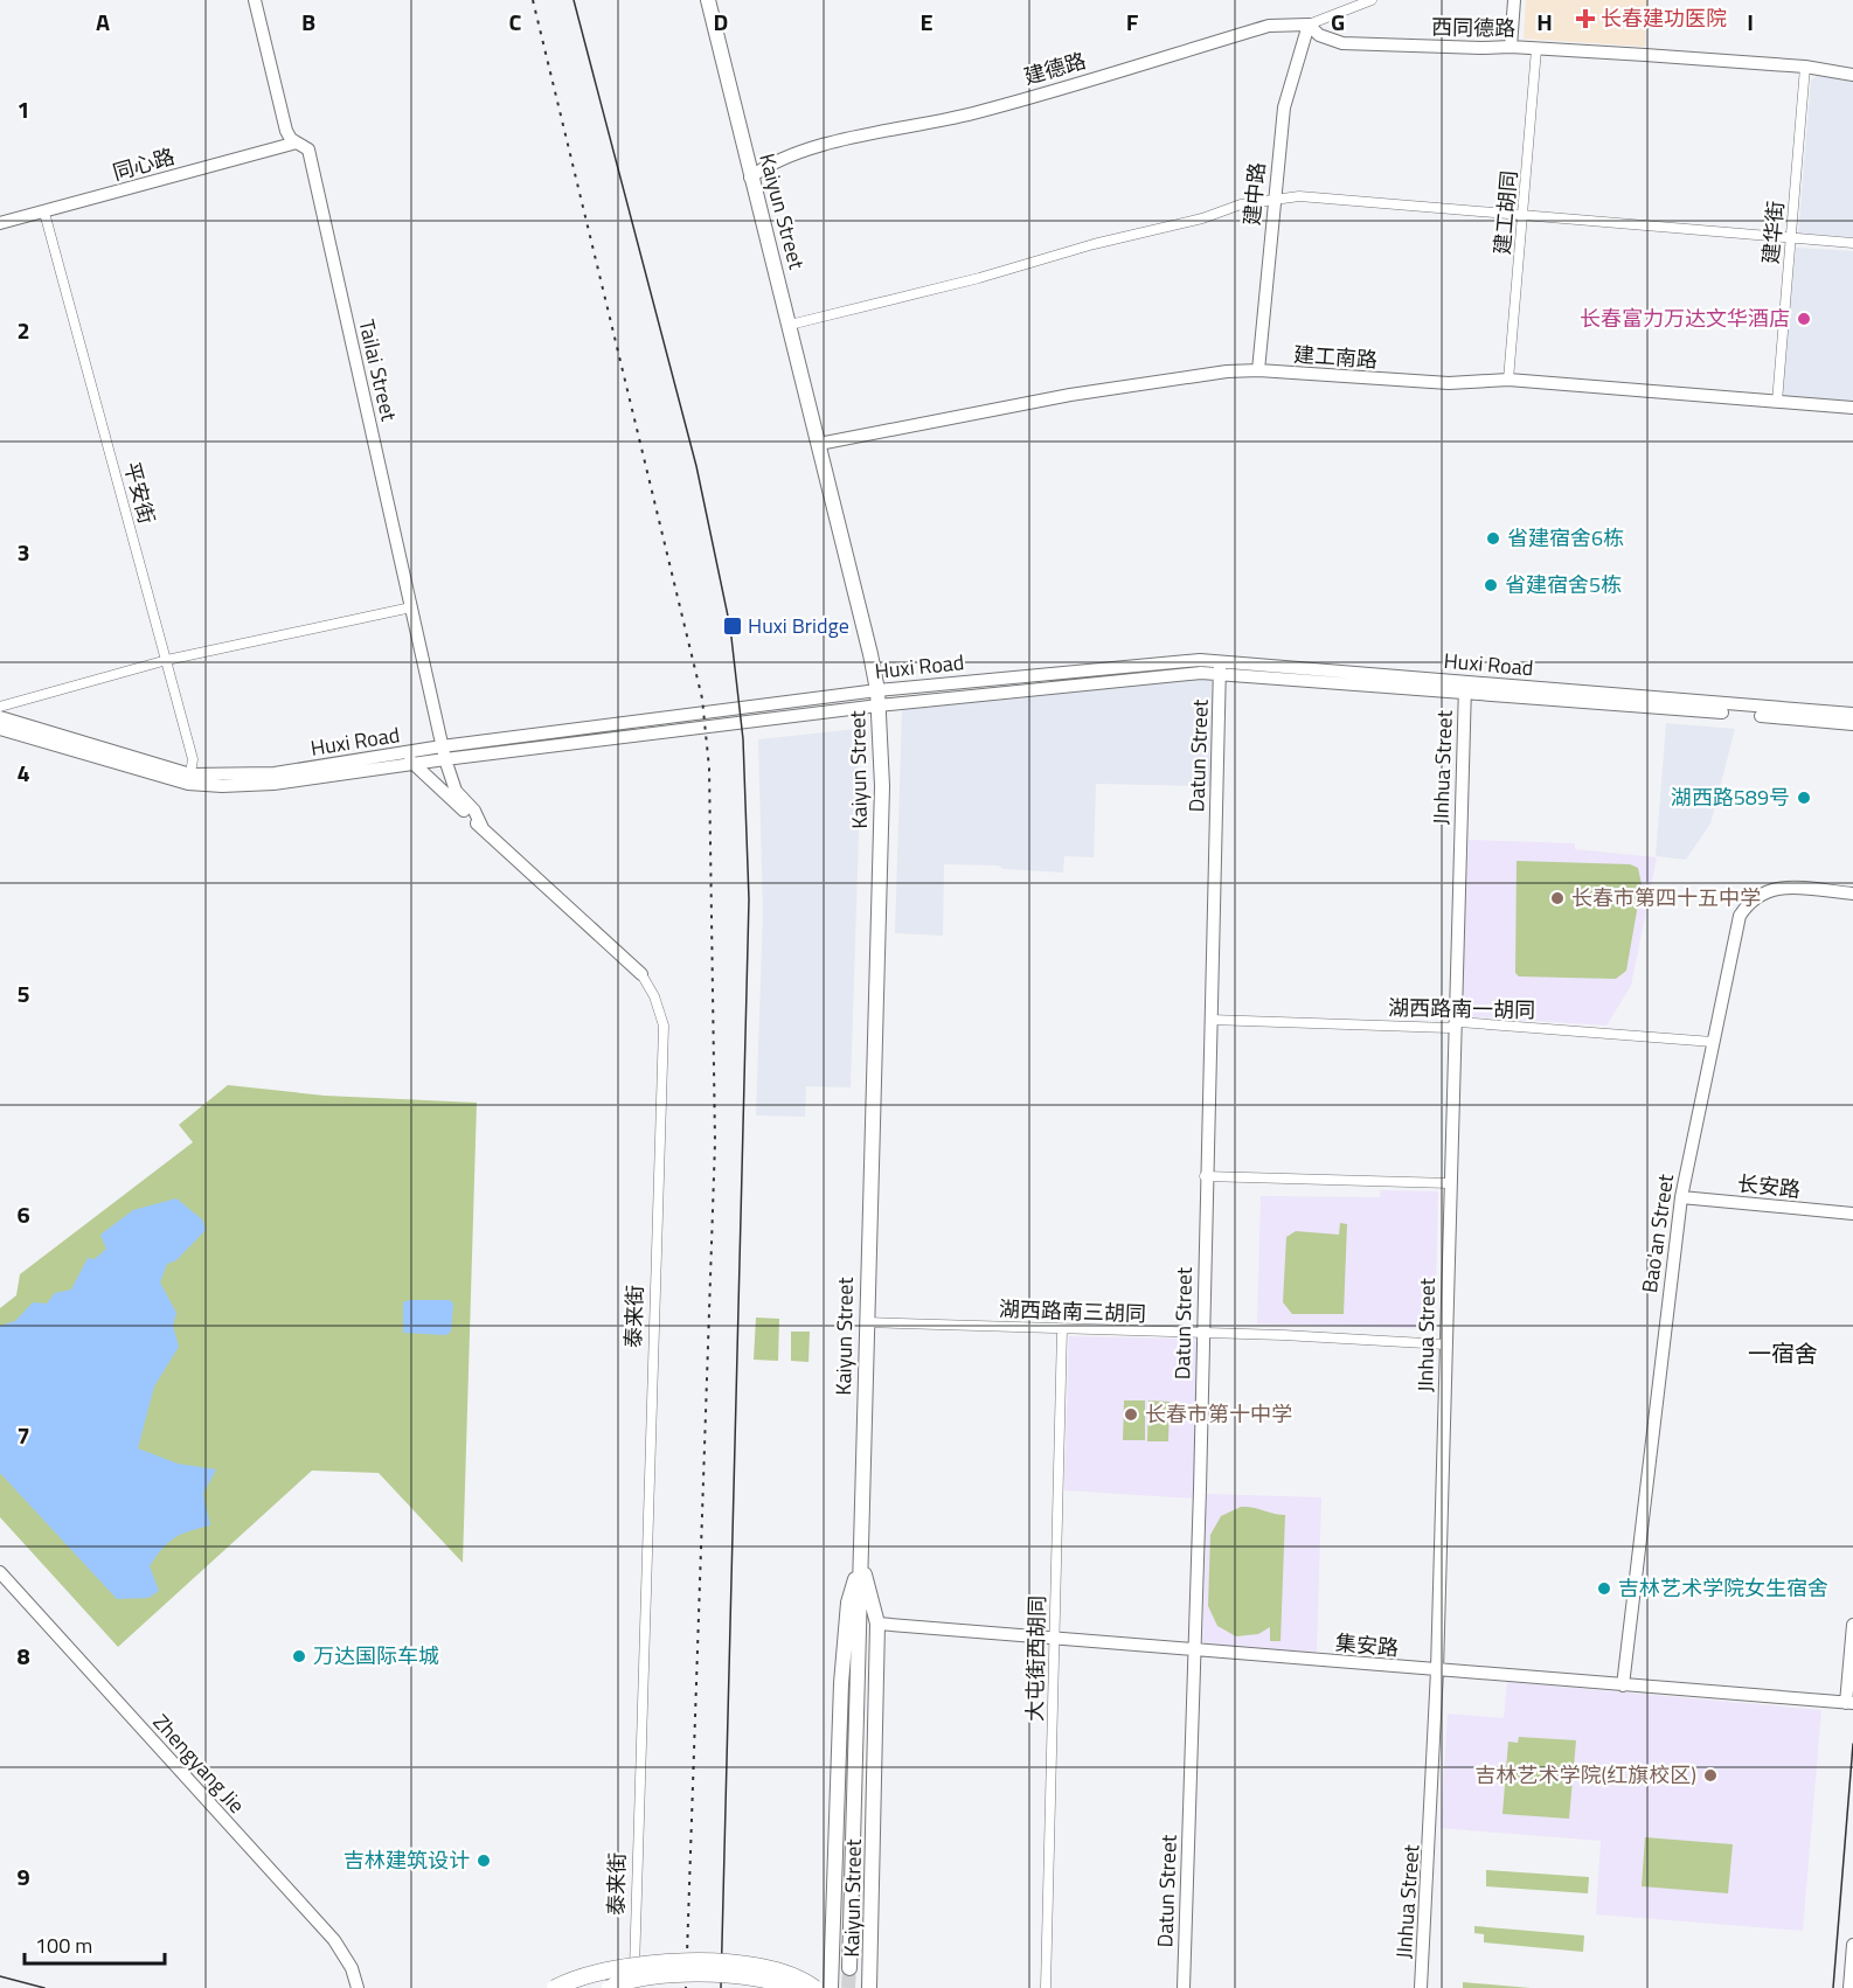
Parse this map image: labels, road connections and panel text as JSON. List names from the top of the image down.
{
  "streets": {
    "main road": ["Kaiyun Street"],
    "street": [
      "西同德路",
      "建德路",
      "同心路",
      "建中路",
      "建工胡同",
      "建华街",
      "建工南路",
      "Tailai Street",
      "平安街",
      "Huxi Road",
      "Datun Street",
      "JInhua Street",
      "湖西路南一胡同",
      "长安路",
      "Bao'an Street",
      "湖西路南三胡同",
      "泰来街",
      "集安路",
      "大屯街西胡同",
      "Zhengyang Jie"
    ]
  },
  "crossings": [
    ["西同德路", "建德路"],
    ["西同德路", "建中路"],
    ["西同德路", "建工胡同"],
    ["西同德路", "建华街"],
    ["建德路", "建中路"],
    ["建德路", "Kaiyun Street"],
    ["同心路", "Tailai Street"],
    ["同心路", "平安街"],
    ["建中路", "建工南路"],
    ["Kaiyun Street", "建工南路"],
    ["Kaiyun Street", "Huxi Road"],
    ["Kaiyun Street", "湖西路南三胡同"],
    ["Kaiyun Street", "集安路"],
    ["建工胡同", "建工南路"],
    ["建华街", "建工南路"],
    ["Tailai Street", "Huxi Road"],
    ["Tailai Street", "泰来街"],
    ["平安街", "Huxi Road"],
    ["Huxi Road", "Datun Street"],
    ["Huxi Road", "JInhua Street"],
    ["Huxi Road", "泰来街"],
    ["Datun Street", "湖西路南一胡同"],
    ["Datun Street", "湖西路南三胡同"],
    ["Datun Street", "集安路"],
    ["JInhua Street", "湖西路南一胡同"],
    ["JInhua Street", "湖西路南三胡同"],
    ["JInhua Street", "集安路"],
    ["湖西路南一胡同", "Bao'an Street"],
    ["长安路", "Bao'an Street"],
    ["Bao'an Street", "集安路"],
    ["湖西路南三胡同", "大屯街西胡同"],
    ["集安路", "大屯街西胡同"]
  ],
  "districts": ["一宿舍"],
  "places": {
    "health": ["长春建功医院"],
    "other": [
      "长春富力万达文华酒店",
      "省建宿舍6栋",
      "省建宿舍5栋",
      "湖西路589号",
      "长春市第四十五中学",
      "长春市第十中学",
      "吉林艺术学院女生宿舍",
      "万达国际车城",
      "吉林艺术学院(红旗校区)",
      "吉林建筑设计"
    ],
    "transit": ["Huxi Bridge"]
  },
  "scale_bar": "100 m",
  "grid": {
    "columns": [
      "A",
      "B",
      "C",
      "D",
      "E",
      "F",
      "G",
      "H",
      "I"
    ],
    "rows": [
      "1",
      "2",
      "3",
      "4",
      "5",
      "6",
      "7",
      "8",
      "9"
    ]
  }
}
